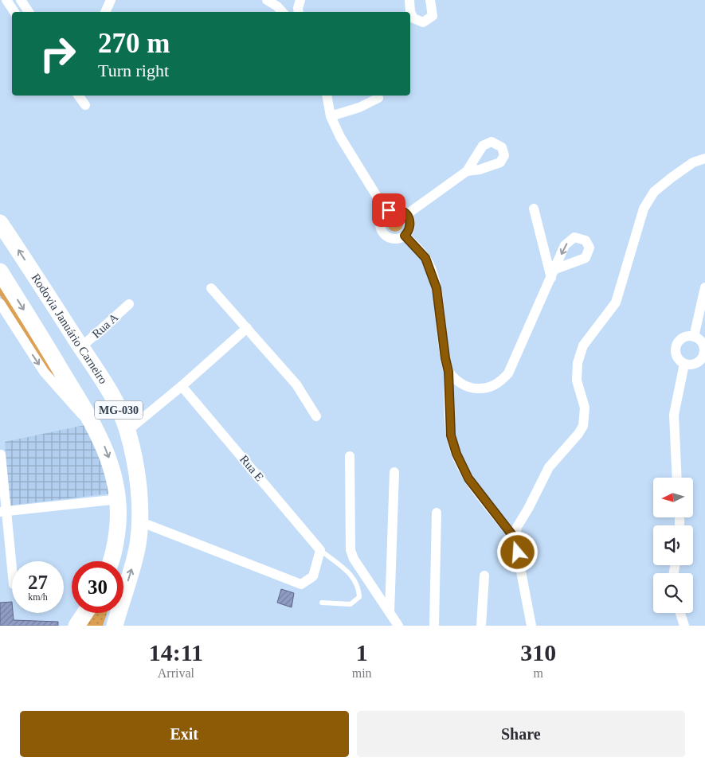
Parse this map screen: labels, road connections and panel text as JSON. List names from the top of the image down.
{
  "streets": {
    "highway": ["Rodovia Januário Carneiro", "MG-030"],
    "street": ["Rua A", "Rua E"]
  },
  "crossings": [
    ["Rua A", "Rodovia Januário Carneiro"]
  ],
  "north": "left",
  "page": {
    "turn": ["270 m", "Turn right"],
    "speed": "27 km/h",
    "limit": "30",
    "eta": [
      "14:11",
      "Arrival",
      "1",
      "min",
      "310",
      "m"
    ],
    "buttons": ["Exit", "Share"]
  }
}
